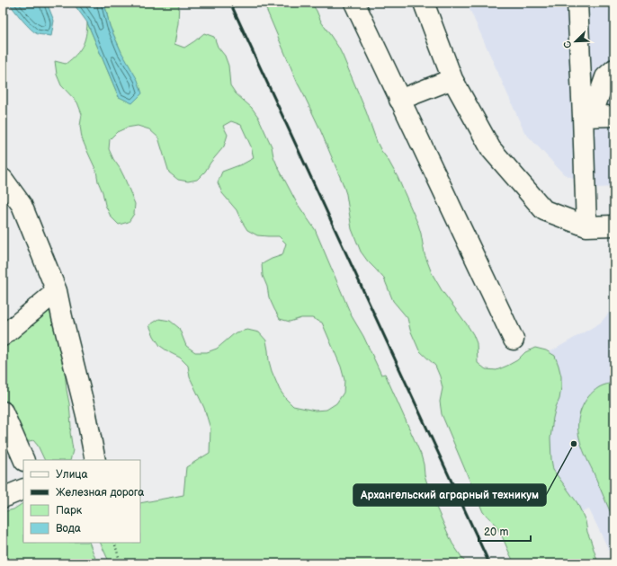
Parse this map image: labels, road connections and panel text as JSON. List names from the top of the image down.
{
  "places": ["Архангельский аграрный техникум"],
  "legend": [
    "Улица",
    "Железная дорога",
    "Парк",
    "Вода"
  ],
  "scale_bar": "20 m",
  "north": "bottom left"
}
